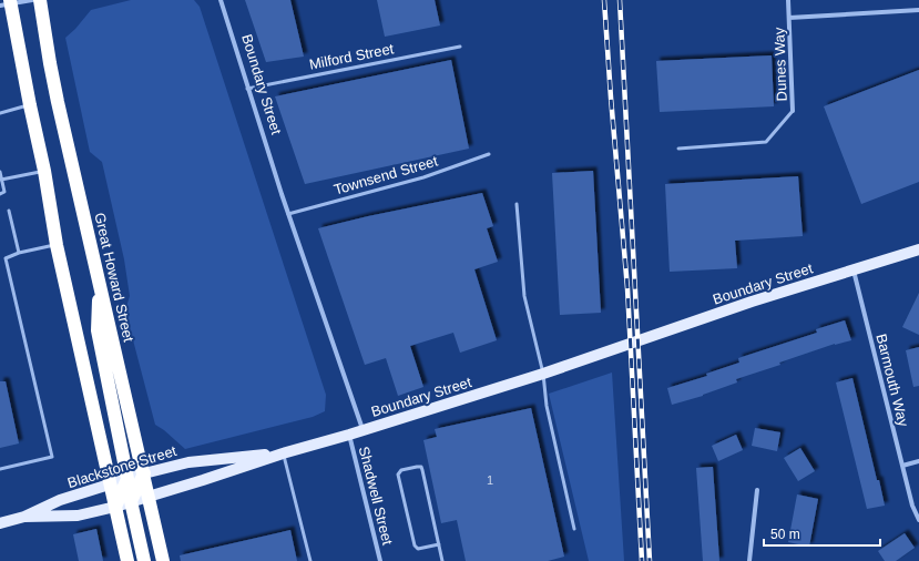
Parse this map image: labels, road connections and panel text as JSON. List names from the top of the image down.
{
  "streets": {
    "highway": ["Great Howard Street"],
    "main road": ["Boundary Street", "Blackstone Street"],
    "street": ["Dunes Way", "Barmouth Way", "Shadwell Street"],
    "lane": ["Milford Street", "Townsend Street"]
  },
  "crossings": [
    ["Milford Street", "Boundary Street"],
    ["Boundary Street", "Townsend Street"],
    ["Boundary Street", "Barmouth Way"],
    ["Boundary Street", "Blackstone Street"],
    ["Great Howard Street", "Blackstone Street"],
    ["Blackstone Street", "Shadwell Street"]
  ],
  "house_numbers": ["1"],
  "scale_bar": "50 m"
}
